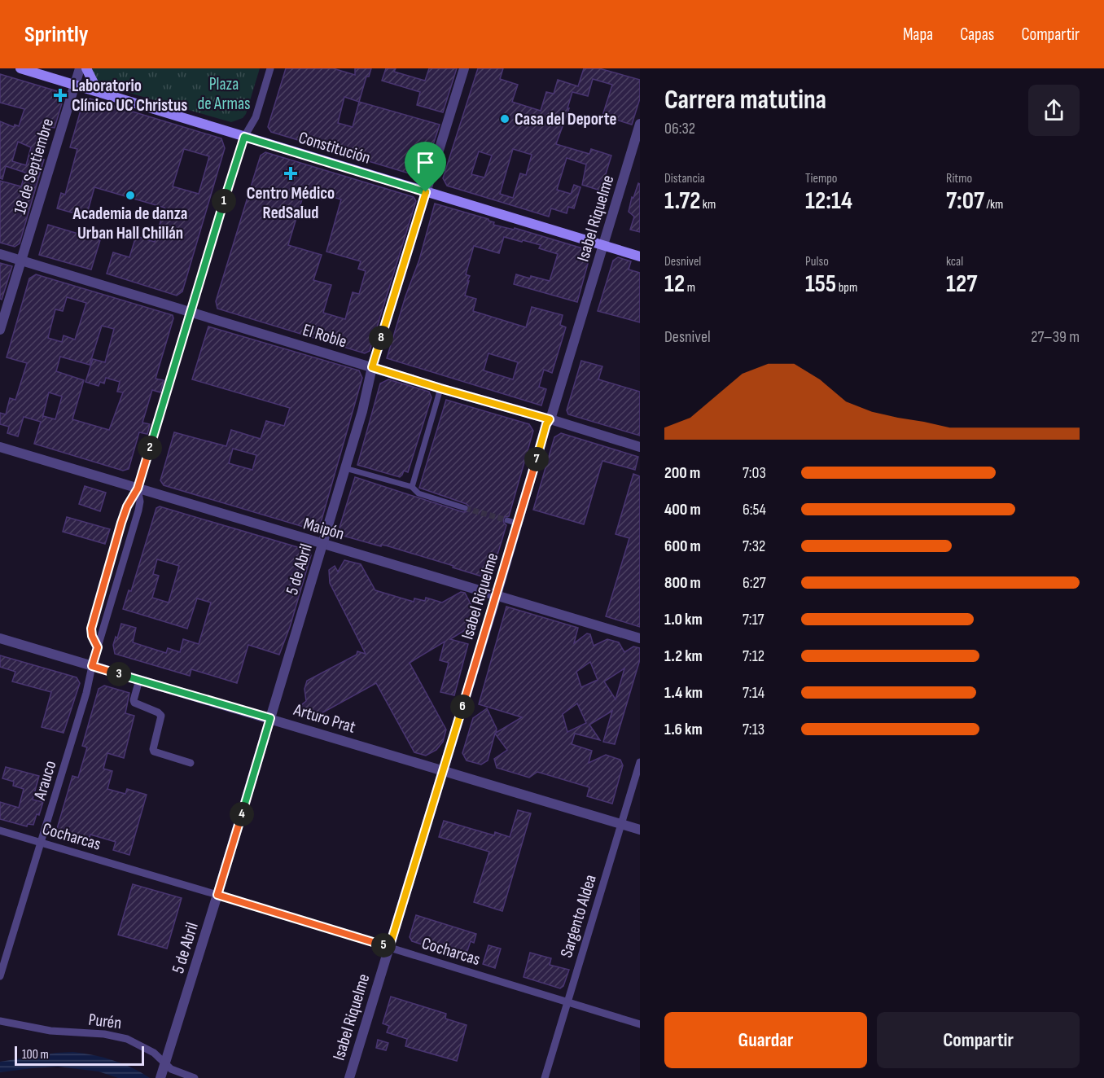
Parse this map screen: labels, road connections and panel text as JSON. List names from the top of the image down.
{
  "streets": {
    "main road": ["Constitución"],
    "street": [
      "18 de Septiembre",
      "Isabel Riquelme",
      "El Roble",
      "Maipón",
      "5 de Abril",
      "Arturo Prat",
      "Arauco",
      "Cocharcas",
      "Sargento Aldea",
      "Purén"
    ]
  },
  "crossings": [
    ["Constitución", "18 de Septiembre"],
    ["Constitución", "Isabel Riquelme"],
    ["Constitución", "5 de Abril"],
    ["Constitución", "Arauco"],
    ["18 de Septiembre", "El Roble"],
    ["Isabel Riquelme", "El Roble"],
    ["Isabel Riquelme", "Maipón"],
    ["Isabel Riquelme", "Arturo Prat"],
    ["Isabel Riquelme", "Cocharcas"],
    ["El Roble", "5 de Abril"],
    ["El Roble", "Arauco"],
    ["Maipón", "5 de Abril"],
    ["Maipón", "Arauco"],
    ["5 de Abril", "Arturo Prat"],
    ["5 de Abril", "Cocharcas"],
    ["5 de Abril", "Purén"],
    ["Arturo Prat", "Arauco"],
    ["Arturo Prat", "Sargento Aldea"],
    ["Arauco", "Cocharcas"],
    ["Cocharcas", "Sargento Aldea"]
  ],
  "parks": ["Plaza de Armas"],
  "places": {
    "health": ["Laboratorio Clínico UC Christus", "Centro Médico RedSalud"],
    "other": ["Casa del Deporte", "Academia de danza Urban Hall Chillán"]
  },
  "scale_bar": "100 m",
  "page": {
    "header": "Sprintly",
    "nav": ["Mapa", "Capas", "Compartir"],
    "heading": ["Carrera matutina", "06:32"],
    "stats": [
      ["Distancia", "1.72 km"],
      ["Tiempo", "12:14"],
      ["Ritmo", "7:07 /km"],
      ["Desnivel", "12 m"],
      ["Pulso", "155 bpm"],
      ["kcal", "127"]
    ],
    "pins": [
      "1",
      "8",
      "2",
      "7",
      "3",
      "6",
      "4",
      "5"
    ],
    "chart": ["Desnivel", "27–39 m"],
    "list": [
      {
        "name": "200 m",
        "note": "7:03"
      },
      {
        "name": "400 m",
        "note": "6:54"
      },
      {
        "name": "600 m",
        "note": "7:32"
      },
      {
        "name": "800 m",
        "note": "6:27"
      },
      {
        "name": "1.0 km",
        "note": "7:17"
      },
      {
        "name": "1.2 km",
        "note": "7:12"
      },
      {
        "name": "1.4 km",
        "note": "7:14"
      },
      {
        "name": "1.6 km",
        "note": "7:13"
      }
    ],
    "buttons": ["Guardar", "Compartir"],
    "scale": "100 m"
  }
}
